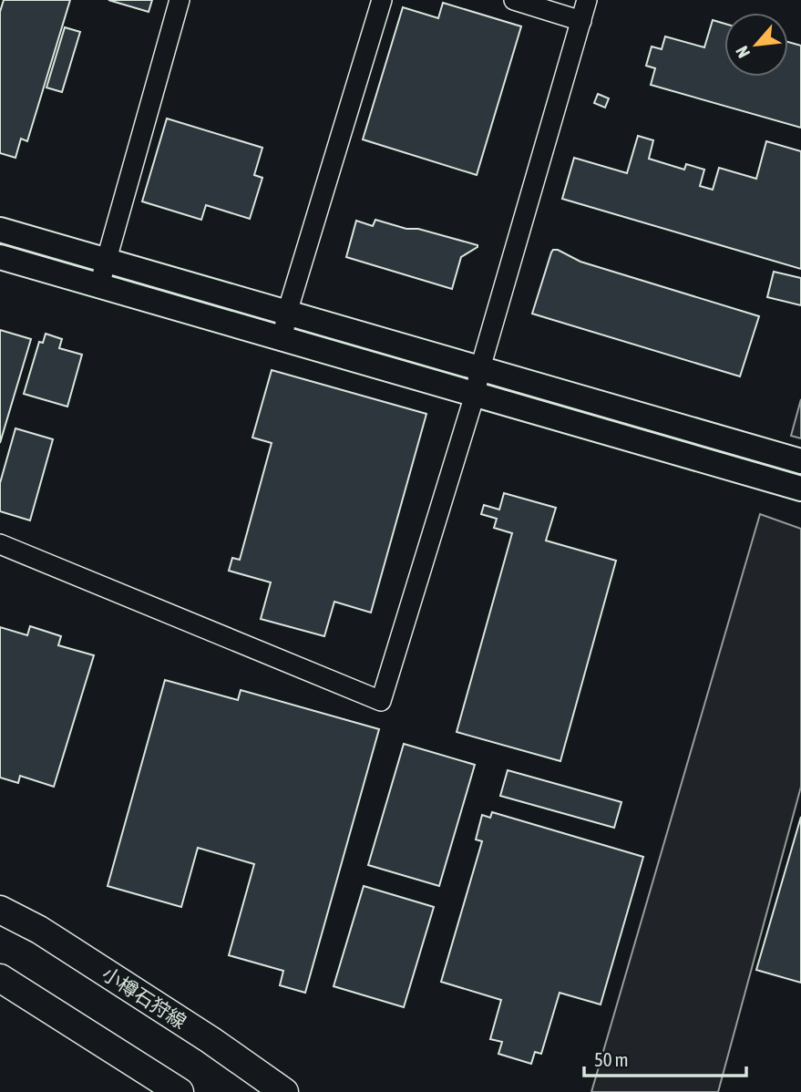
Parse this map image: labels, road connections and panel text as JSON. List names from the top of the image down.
{
  "streets": {
    "main road": ["小樽石狩線"]
  },
  "scale_bar": "50 m",
  "north": "bottom left"
}
